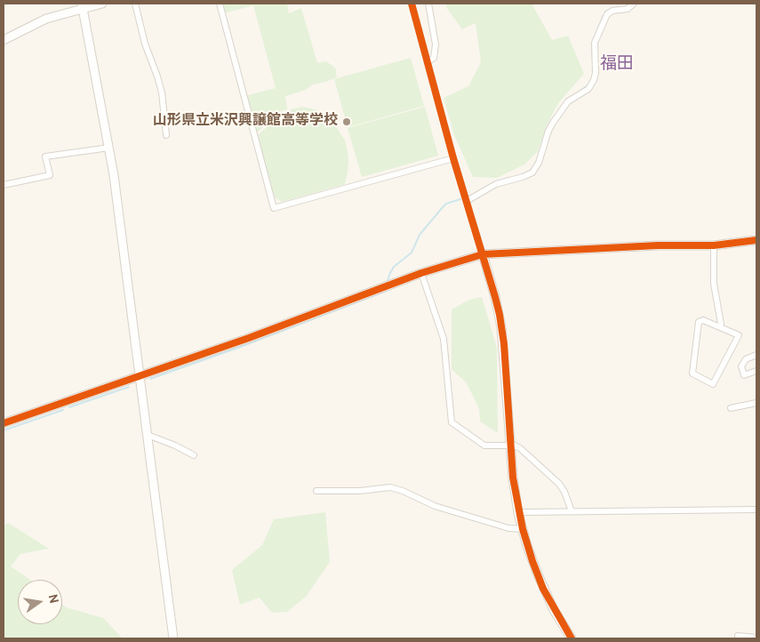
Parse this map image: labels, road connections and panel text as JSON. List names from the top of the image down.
{
  "districts": ["福田"],
  "places": ["山形県立米沢興譲館高等学校"],
  "north": "right"
}
